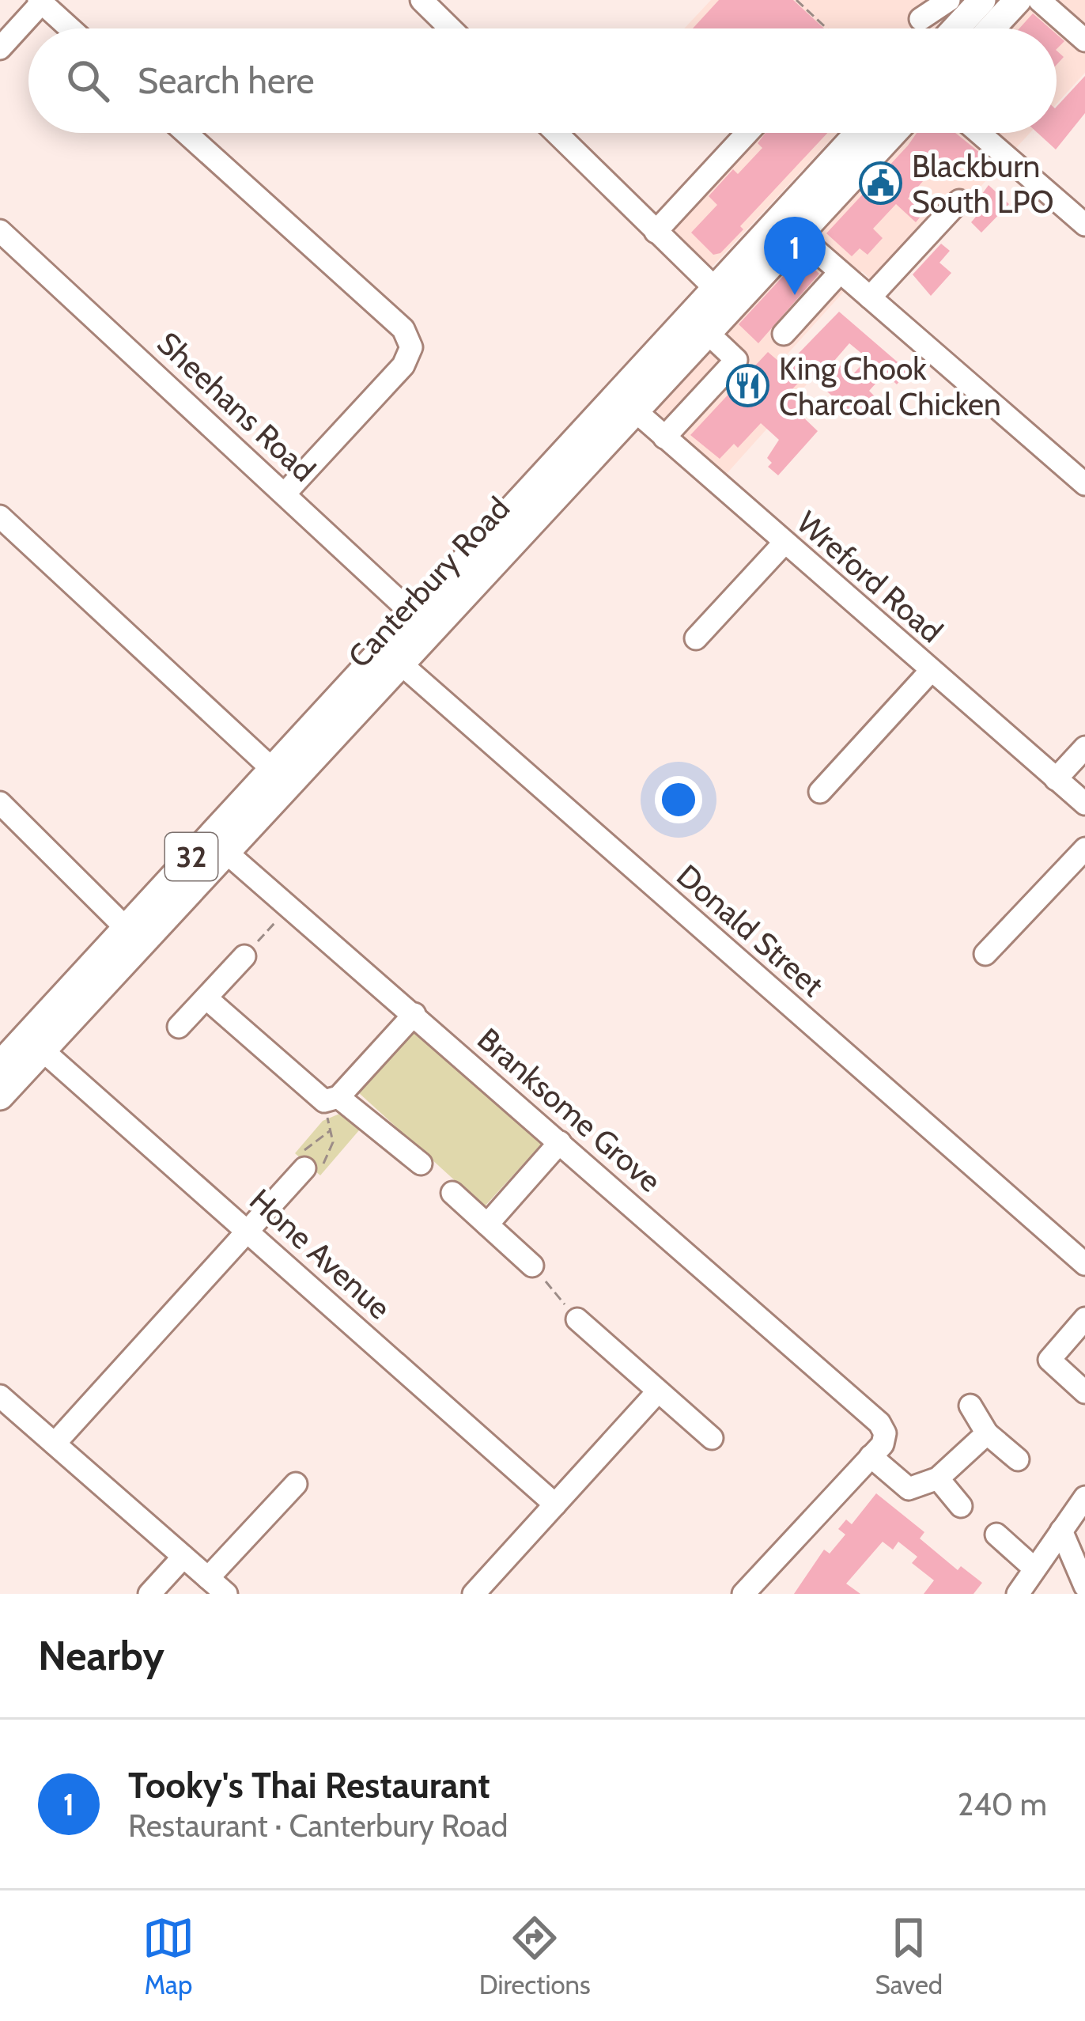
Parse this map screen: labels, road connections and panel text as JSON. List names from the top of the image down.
{
  "streets": {
    "main road": ["Canterbury Road", "32"],
    "street": [
      "Sheehans Road",
      "Wreford Road",
      "Donald Street",
      "Branksome Grove",
      "Hone Avenue"
    ]
  },
  "crossings": [
    ["Sheehans Road", "Canterbury Road"],
    ["Wreford Road", "Canterbury Road"],
    ["Canterbury Road", "Donald Street"],
    ["Canterbury Road", "Branksome Grove"],
    ["Canterbury Road", "Hone Avenue"]
  ],
  "places": {
    "public building": ["Blackburn South LPO"],
    "restaurant": ["King Chook Charcoal Chicken"]
  },
  "page": {
    "search": "Search here",
    "pins": "1",
    "heading": "Nearby",
    "list": [
      {
        "mark": "1",
        "name": "Tooky's Thai Restaurant",
        "note": "Restaurant · Canterbury Road",
        "value": "240 m"
      }
    ],
    "nav": ["Map", "Directions", "Saved"]
  }
}
